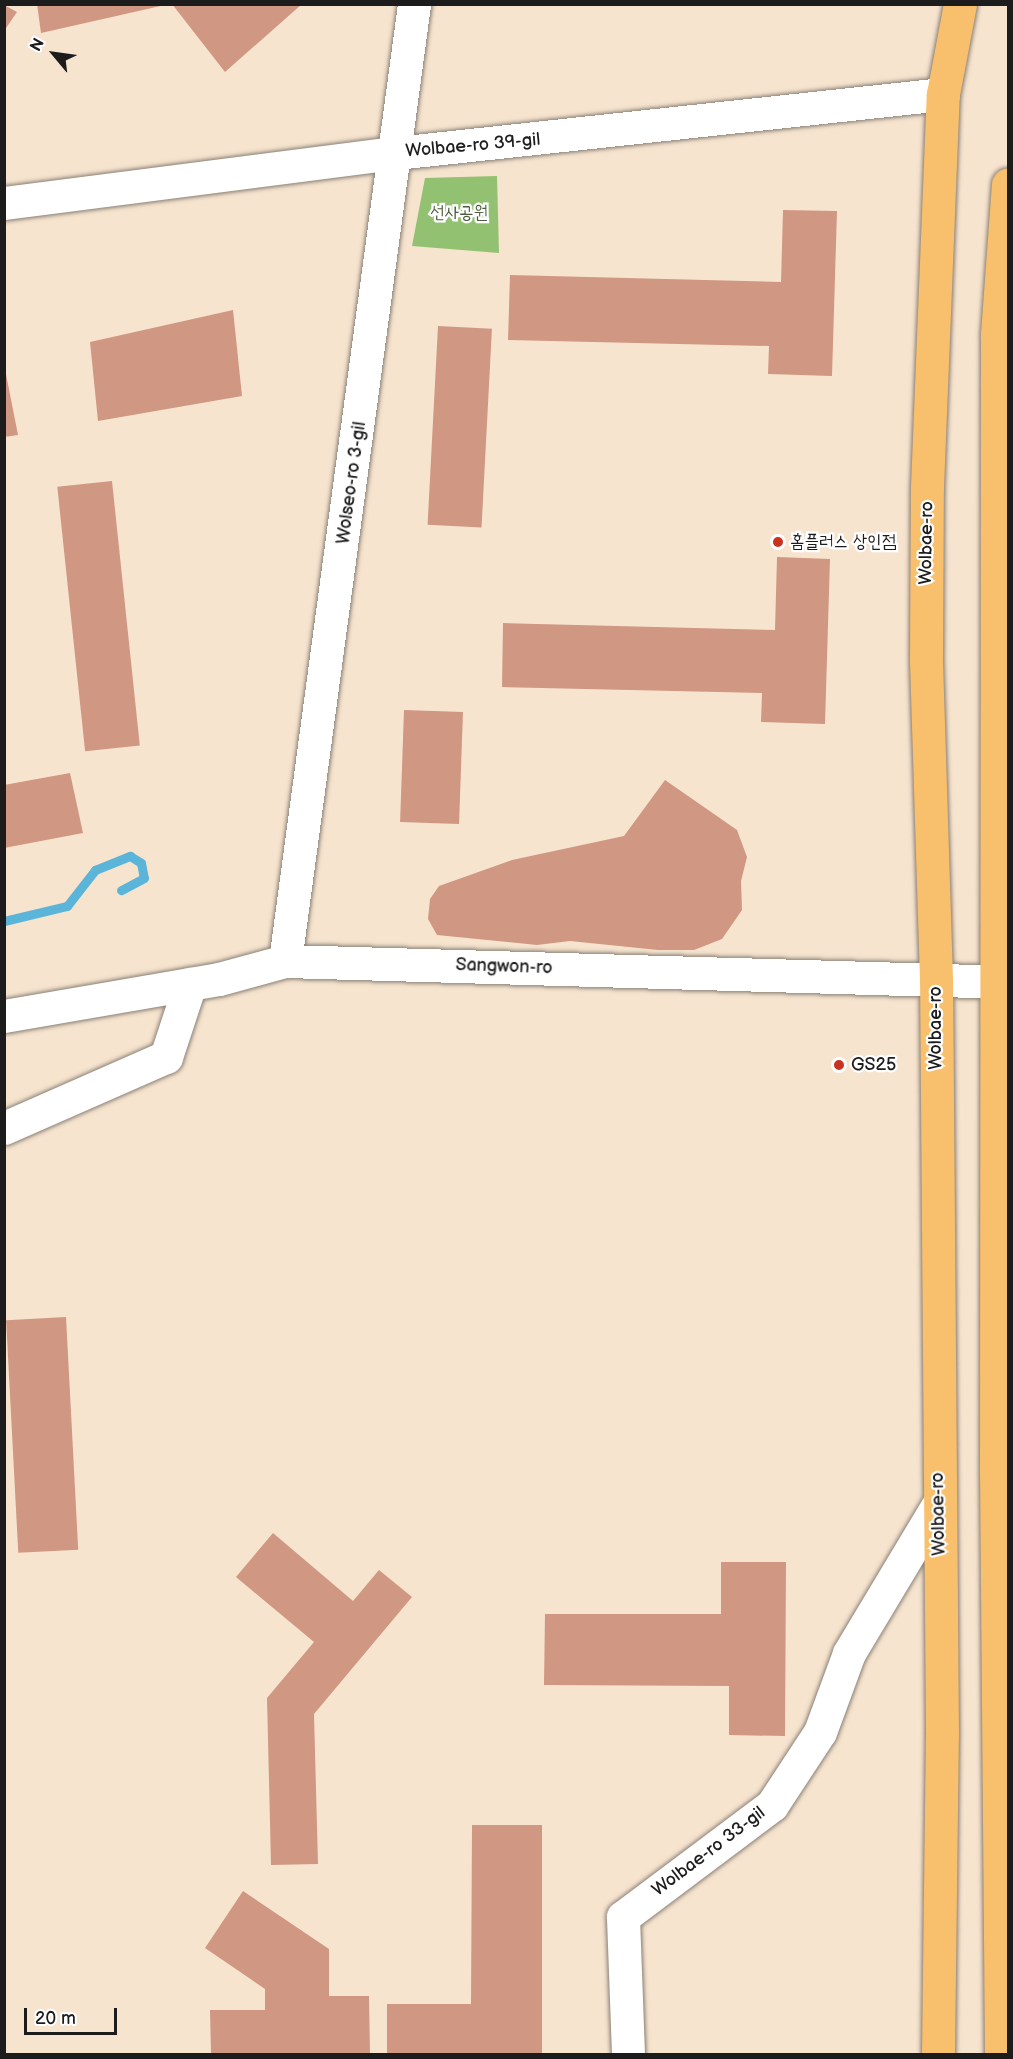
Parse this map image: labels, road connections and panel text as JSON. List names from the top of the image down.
{
  "streets": {
    "main road": ["Wolbae-ro"],
    "street": [
      "Wolbae-ro 39-gil",
      "Wolseo-ro 3-gil",
      "Sangwon-ro",
      "Wolbae-ro 33-gil"
    ]
  },
  "crossings": [
    ["Wolbae-ro 39-gil", "Wolseo-ro 3-gil"],
    ["Wolbae-ro 39-gil", "Wolbae-ro"],
    ["Wolseo-ro 3-gil", "Sangwon-ro"],
    ["Wolbae-ro", "Sangwon-ro"],
    ["Wolbae-ro", "Wolbae-ro 33-gil"]
  ],
  "parks": ["선사공원"],
  "places": ["홈플러스 상인점", "GS25"],
  "scale_bar": "20 m",
  "north": "top left"
}
